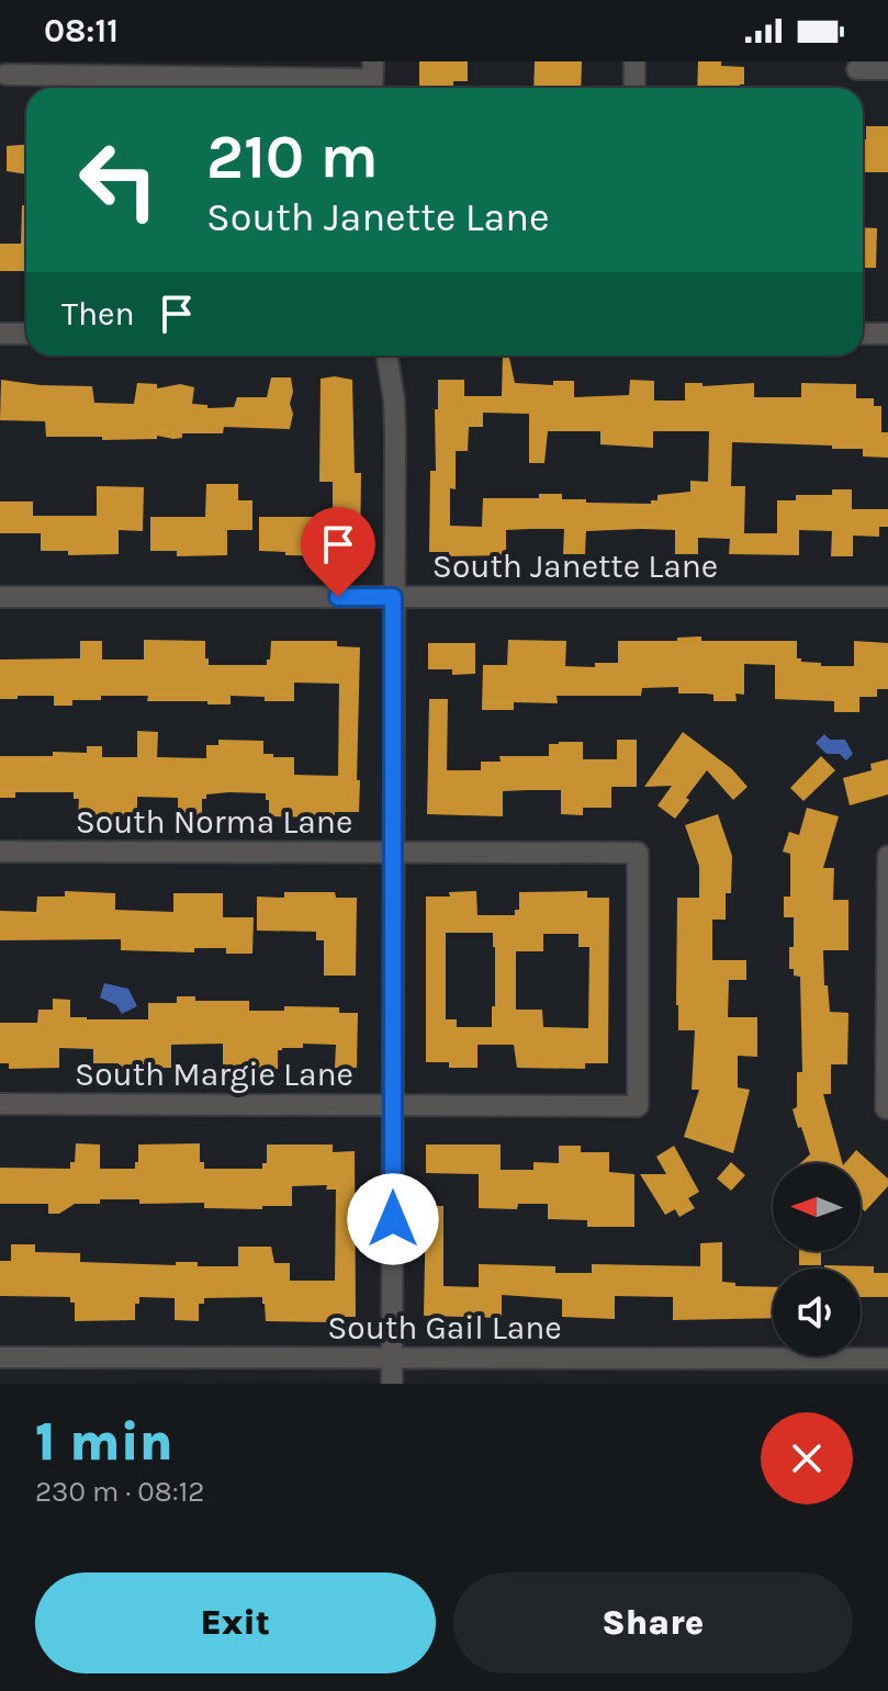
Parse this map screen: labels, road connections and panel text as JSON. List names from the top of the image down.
{
  "streets": {
    "street": [
      "South Janette Lane",
      "South Norma Lane",
      "South Margie Lane",
      "South Gail Lane"
    ]
  },
  "crossings": [
    ["South Norma Lane", "South Margie Lane"]
  ],
  "north": "left",
  "page": {
    "status": "08:11",
    "turn": ["210 m", "South Janette Lane"],
    "then": "Then",
    "heading": ["1 min", "230 m · 08:12"],
    "buttons": ["Exit", "Share"]
  }
}
